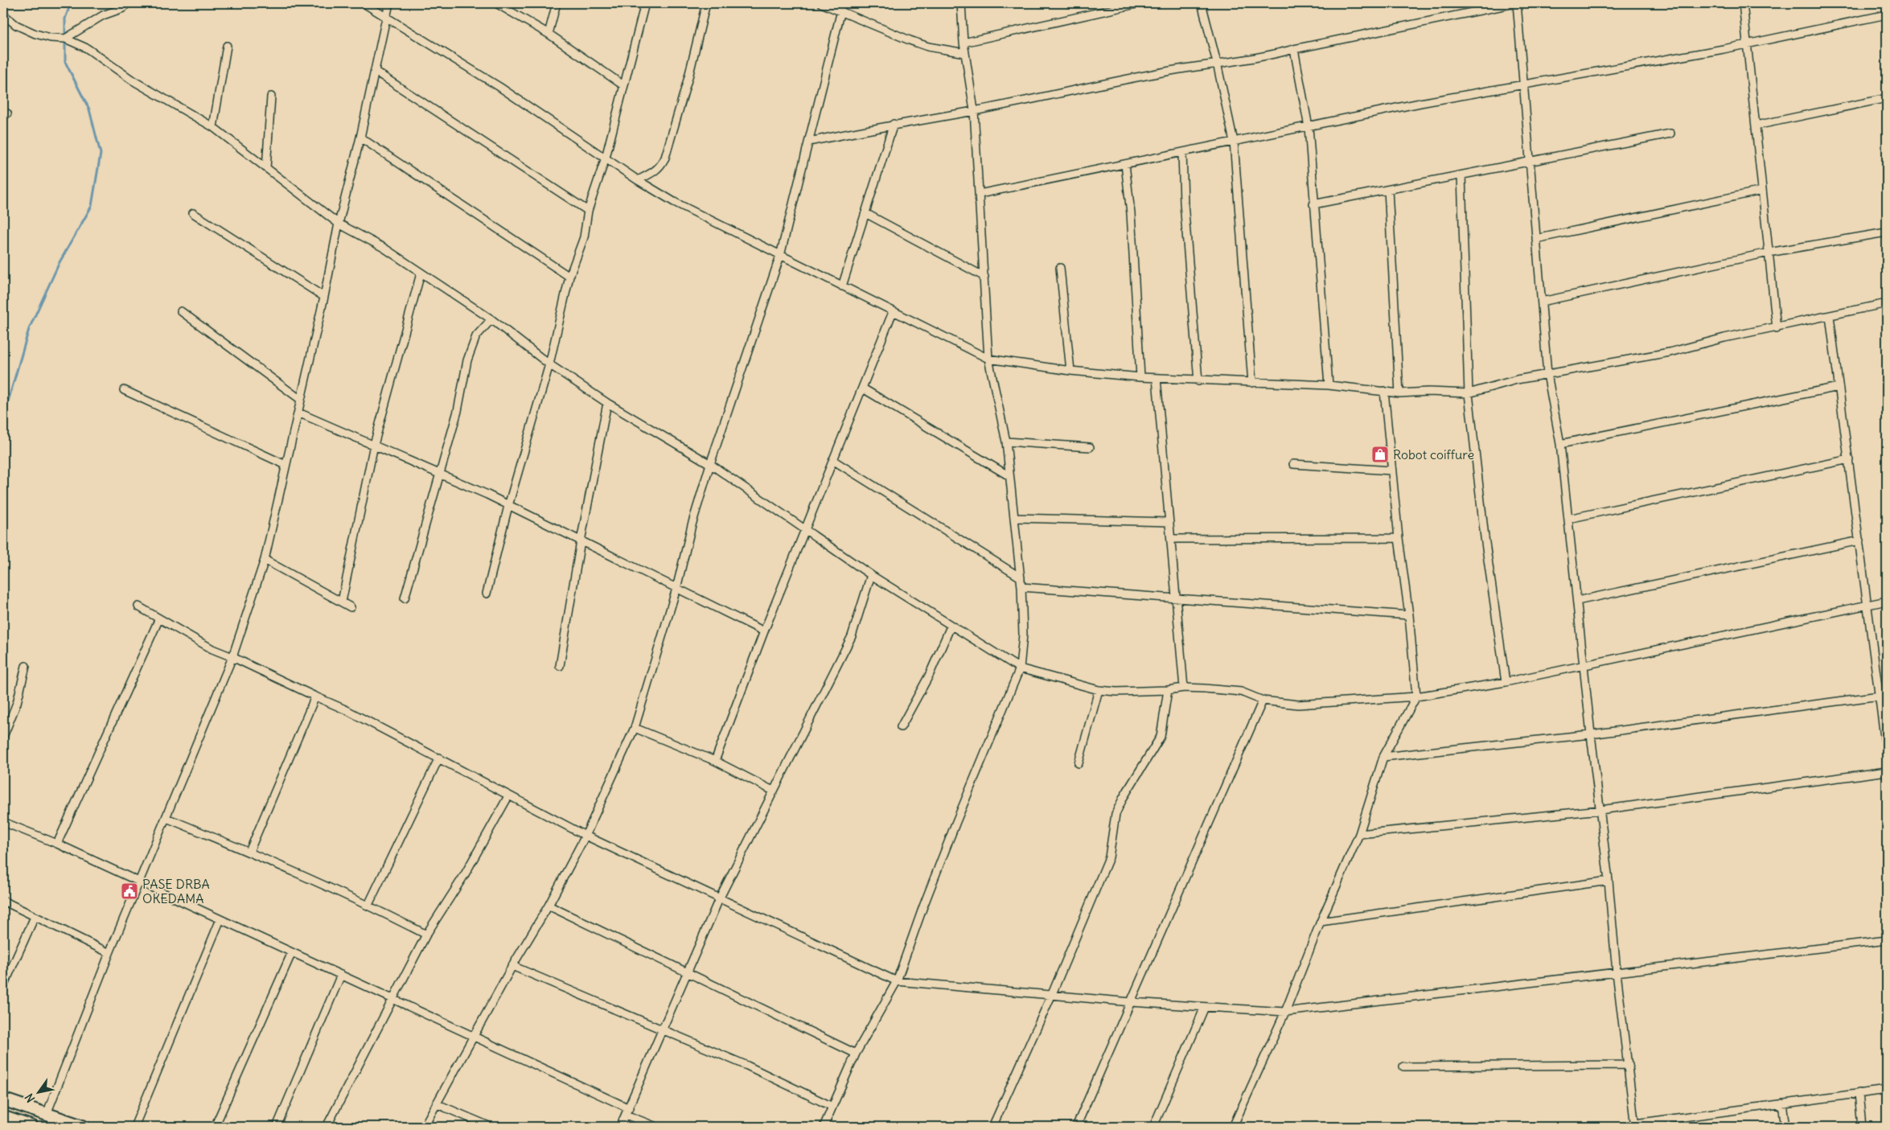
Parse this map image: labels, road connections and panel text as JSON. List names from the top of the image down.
{
  "places": {
    "shop": ["Robot coiffure"],
    "public building": ["PASE DRBA OKEDAMA"]
  },
  "north": "bottom left"
}
